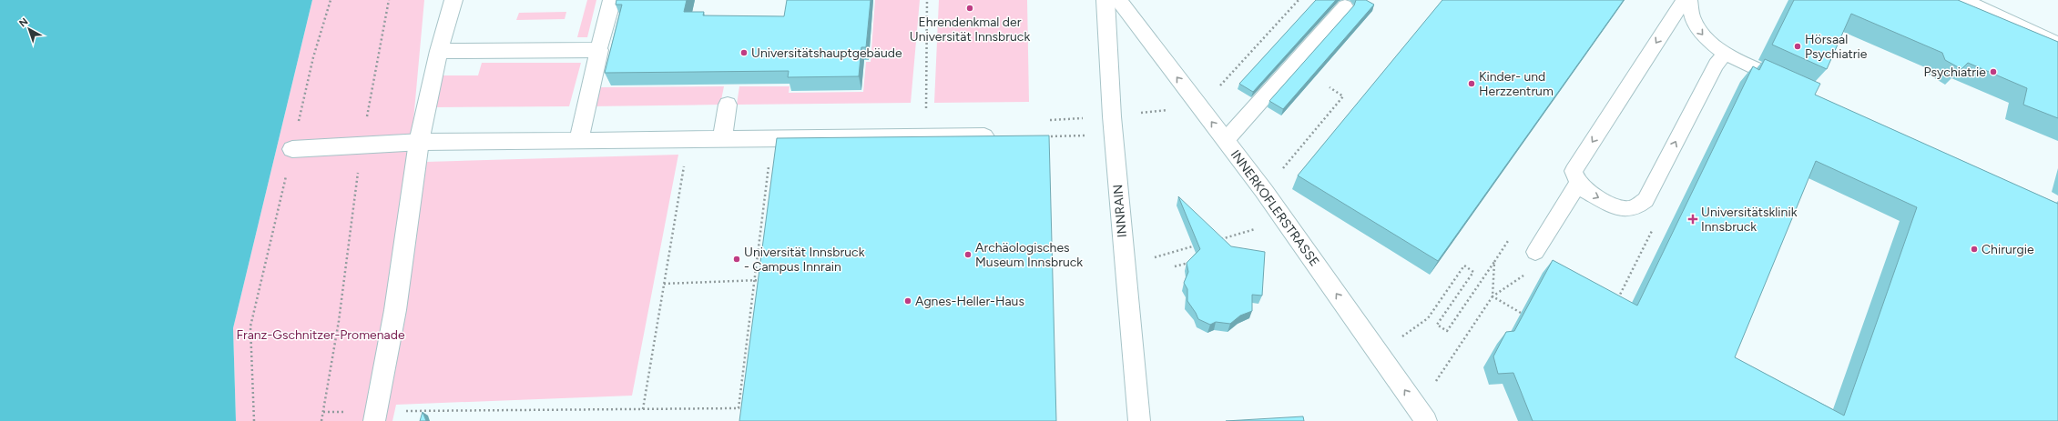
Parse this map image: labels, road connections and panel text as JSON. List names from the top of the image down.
{
  "streets": {
    "street": ["INNERKOFLERSTRASSE", "INNRAIN"]
  },
  "one_way": ["INNERKOFLERSTRASSE"],
  "parks": ["Franz-Gschnitzer-Promenade"],
  "places": {
    "other": [
      "Ehrendenkmal der Universität Innsbruck",
      "Hörsaal Psychiatrie",
      "Universitätshauptgebäude",
      "Psychiatrie",
      "Kinder- und Herzzentrum",
      "Chirurgie",
      "Archäologisches Museum Innsbruck",
      "Universität Innsbruck - Campus Innrain",
      "Agnes-Heller-Haus"
    ],
    "health": ["Universitätsklinik Innsbruck"]
  },
  "north": "top left"
}
